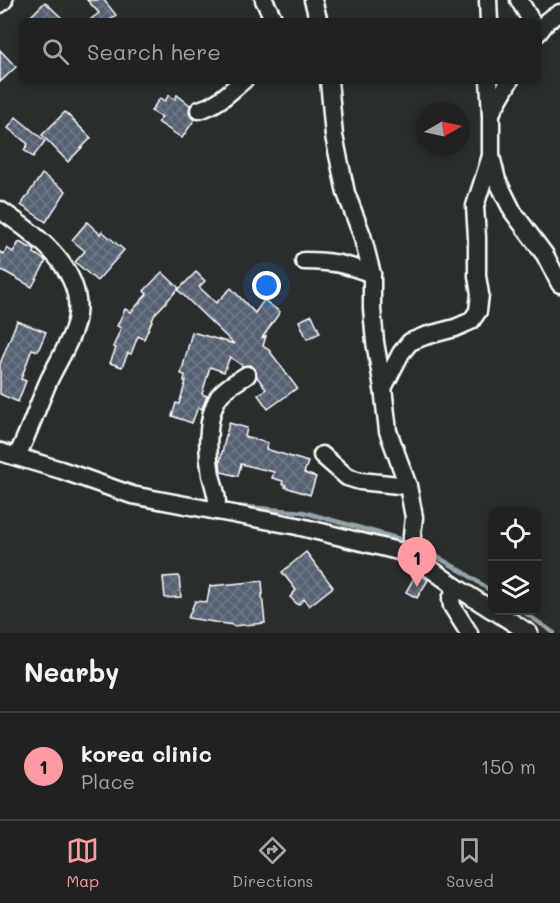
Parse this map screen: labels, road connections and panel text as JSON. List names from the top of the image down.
{
  "north": "right",
  "page": {
    "search": "Search here",
    "pins": "1",
    "heading": "Nearby",
    "list": [
      {
        "mark": "1",
        "name": "korea clinic",
        "note": "Place",
        "value": "150 m"
      }
    ],
    "nav": ["Map", "Directions", "Saved"]
  }
}
